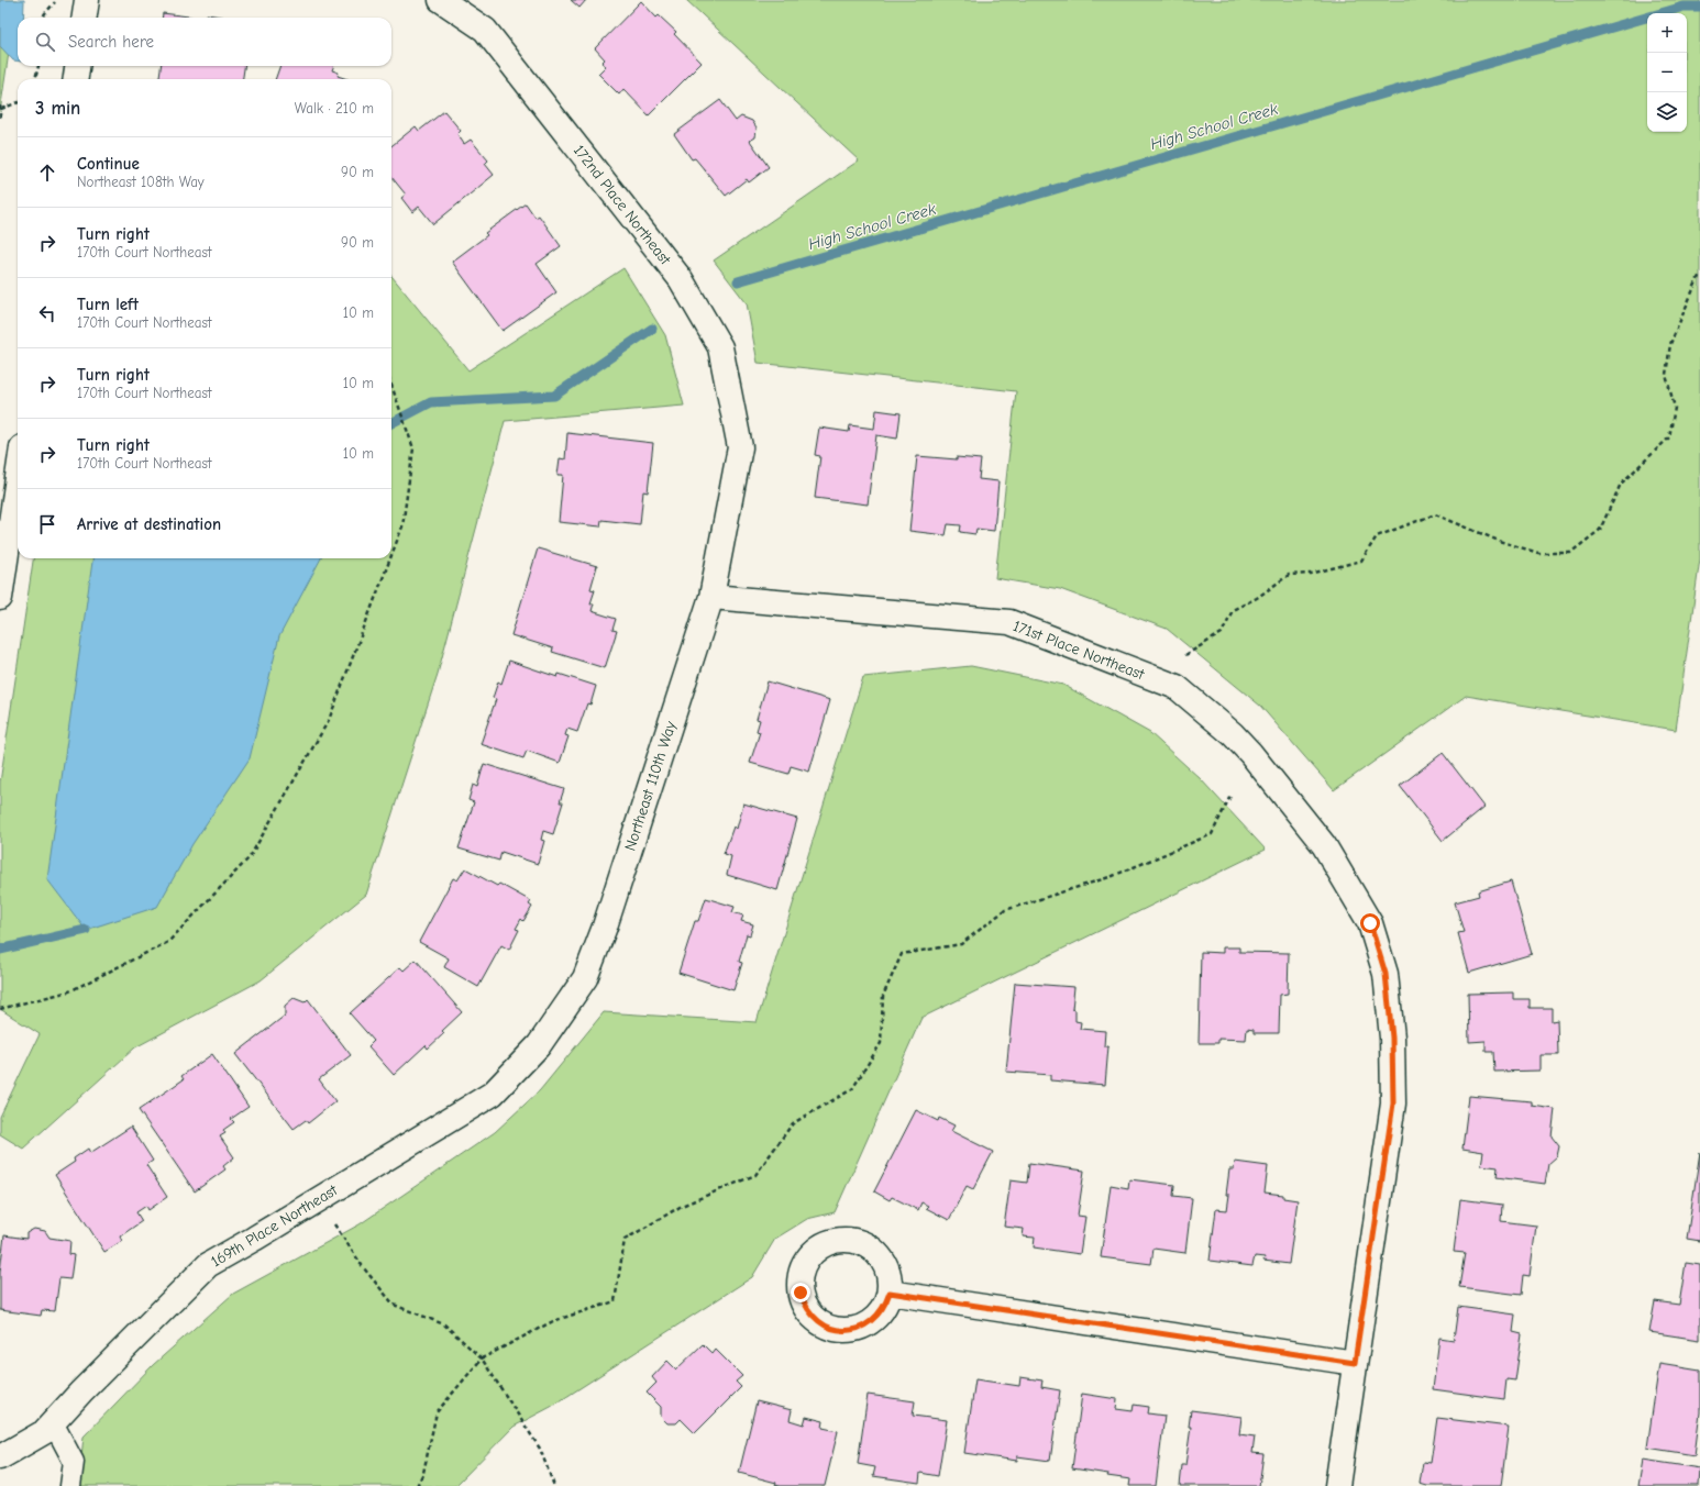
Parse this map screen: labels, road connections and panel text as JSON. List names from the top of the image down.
{
  "streets": {
    "street": [
      "172nd Place Northeast",
      "171st Place Northeast",
      "Northeast 110th Way",
      "169th Place Northeast"
    ]
  },
  "crossings": [
    ["172nd Place Northeast", "Northeast 110th Way"],
    ["171st Place Northeast", "Northeast 110th Way"],
    ["Northeast 110th Way", "169th Place Northeast"]
  ],
  "water": ["High School Creek"],
  "page": {
    "map_buttons": ["+", "−"],
    "search": "Search here",
    "heading": ["3 min", "Walk · 210 m"],
    "list": [
      ["Continue", "Northeast 108th Way", "90 m"],
      ["Turn right", "170th Court Northeast", "90 m"],
      ["Turn left", "170th Court Northeast", "10 m"],
      ["Turn right", "170th Court Northeast", "10 m"],
      ["Turn right", "170th Court Northeast", "10 m"],
      "Arrive at destination"
    ]
  }
}
